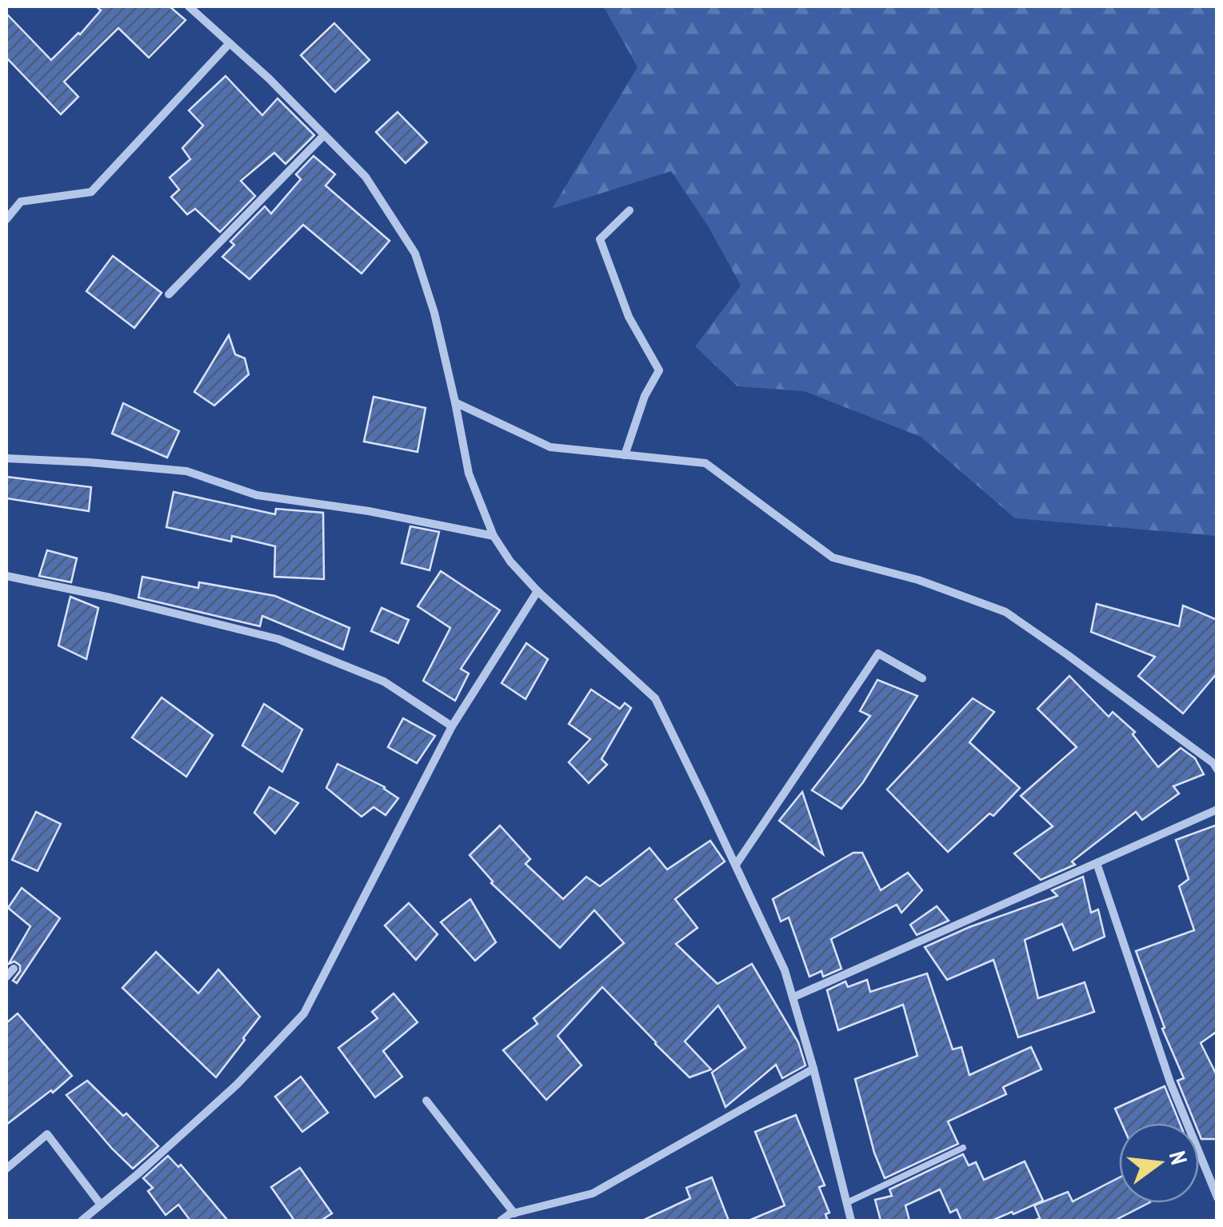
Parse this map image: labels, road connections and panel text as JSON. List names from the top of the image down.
{
  "north": "right"
}
